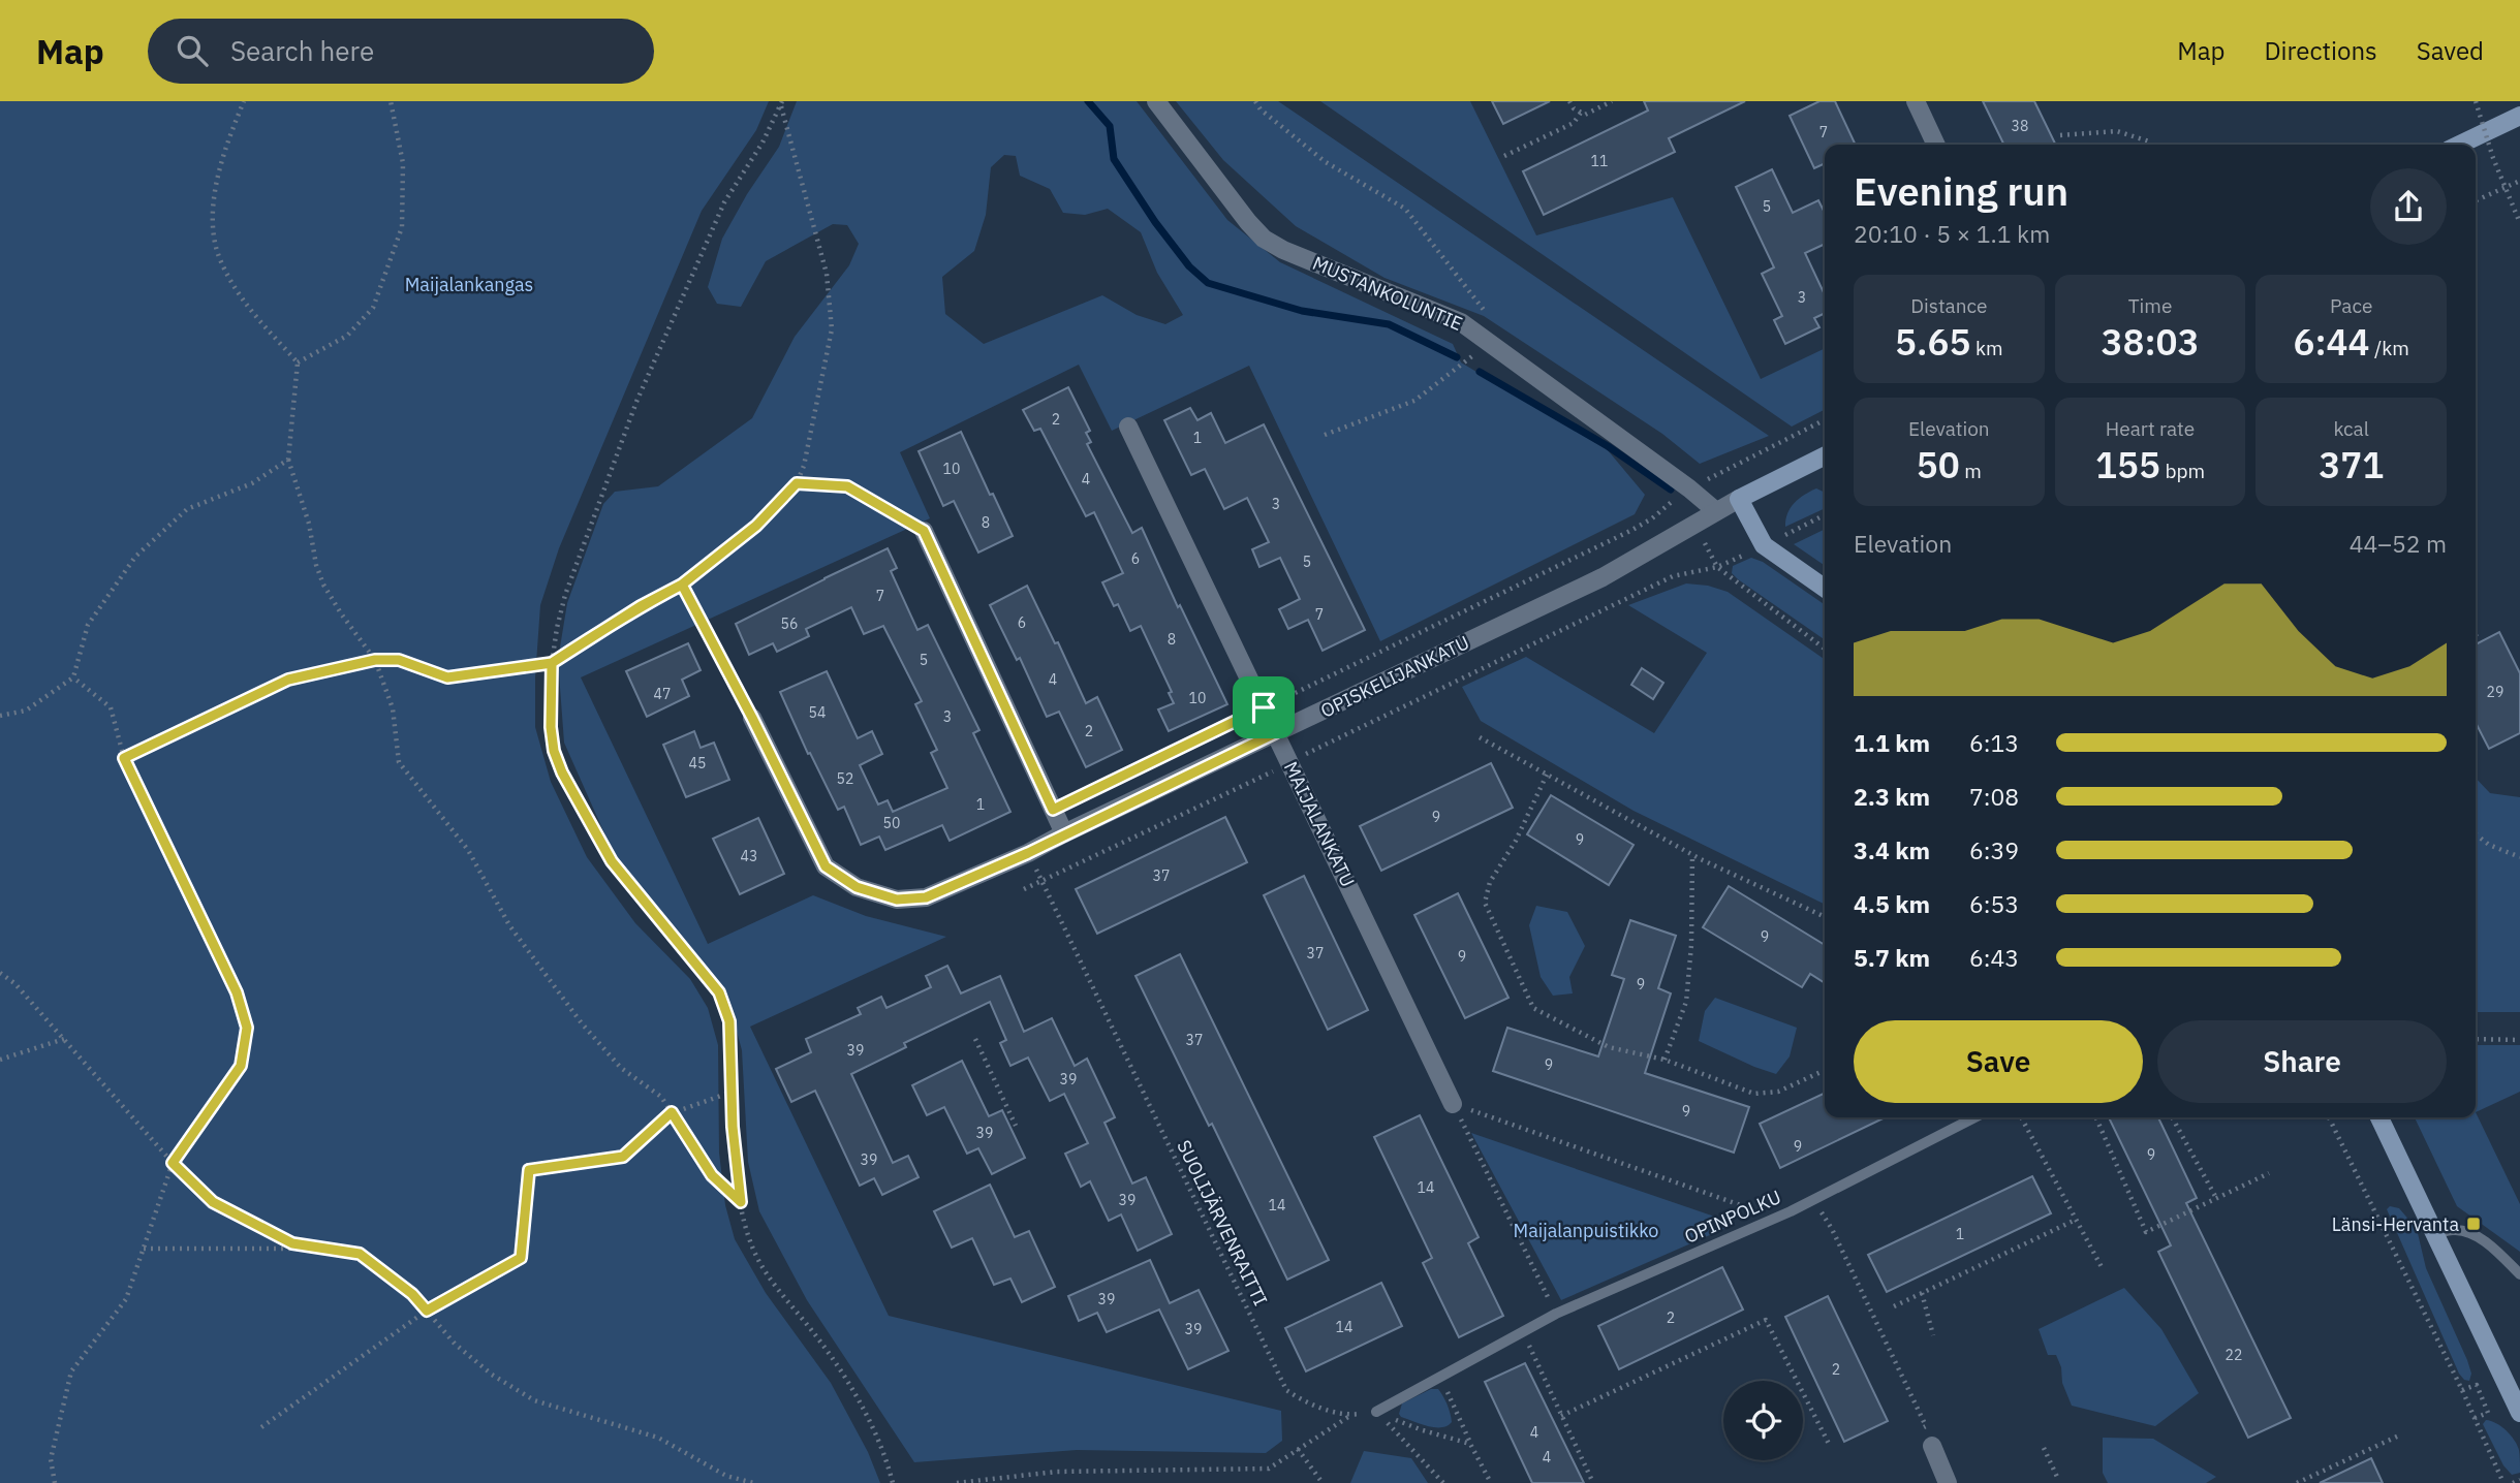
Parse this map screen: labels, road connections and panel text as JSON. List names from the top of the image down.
{
  "streets": {
    "main road": ["OPISKELIJANKATU"],
    "street": ["MUSTANKOLUNTIE", "MAIJALANKATU"],
    "lane": ["OPINPOLKU"],
    "path": ["SUOLIJÄRVENRAITTI"]
  },
  "crossings": [
    ["MUSTANKOLUNTIE", "OPISKELIJANKATU"],
    ["OPISKELIJANKATU", "MAIJALANKATU"],
    ["OPISKELIJANKATU", "SUOLIJÄRVENRAITTI"],
    ["OPINPOLKU", "SUOLIJÄRVENRAITTI"]
  ],
  "parks": ["Maijalankangas", "Maijalanpuistikko"],
  "places": {
    "transit": ["Länsi-Hervanta"]
  },
  "house_numbers": [
    "38",
    "7",
    "11",
    "5",
    "3",
    "2",
    "1",
    "10",
    "4",
    "3",
    "8",
    "6",
    "5",
    "7",
    "7",
    "6",
    "56",
    "8",
    "5",
    "4",
    "29",
    "47",
    "10",
    "54",
    "3",
    "2",
    "45",
    "52",
    "1",
    "9",
    "50",
    "9",
    "43",
    "37",
    "9",
    "37",
    "9",
    "9",
    "37",
    "39",
    "9",
    "39",
    "9",
    "39",
    "9",
    "9",
    "39",
    "14",
    "39",
    "14",
    "1",
    "39",
    "2",
    "14",
    "39",
    "22",
    "2",
    "4",
    "4"
  ],
  "page": {
    "header": "Map",
    "search": "Search here",
    "nav": ["Map", "Directions", "Saved"],
    "heading": ["Evening run", "20:10 · 5 × 1.1 km"],
    "stats": [
      ["Distance", "5.65 km"],
      ["Time", "38:03"],
      ["Pace", "6:44 /km"],
      ["Elevation", "50 m"],
      ["Heart rate", "155 bpm"],
      ["kcal", "371"]
    ],
    "chart": ["Elevation", "44–52 m"],
    "list": [
      {
        "name": "1.1 km",
        "note": "6:13"
      },
      {
        "name": "2.3 km",
        "note": "7:08"
      },
      {
        "name": "3.4 km",
        "note": "6:39"
      },
      {
        "name": "4.5 km",
        "note": "6:53"
      },
      {
        "name": "5.7 km",
        "note": "6:43"
      }
    ],
    "buttons": ["Save", "Share"]
  }
}
